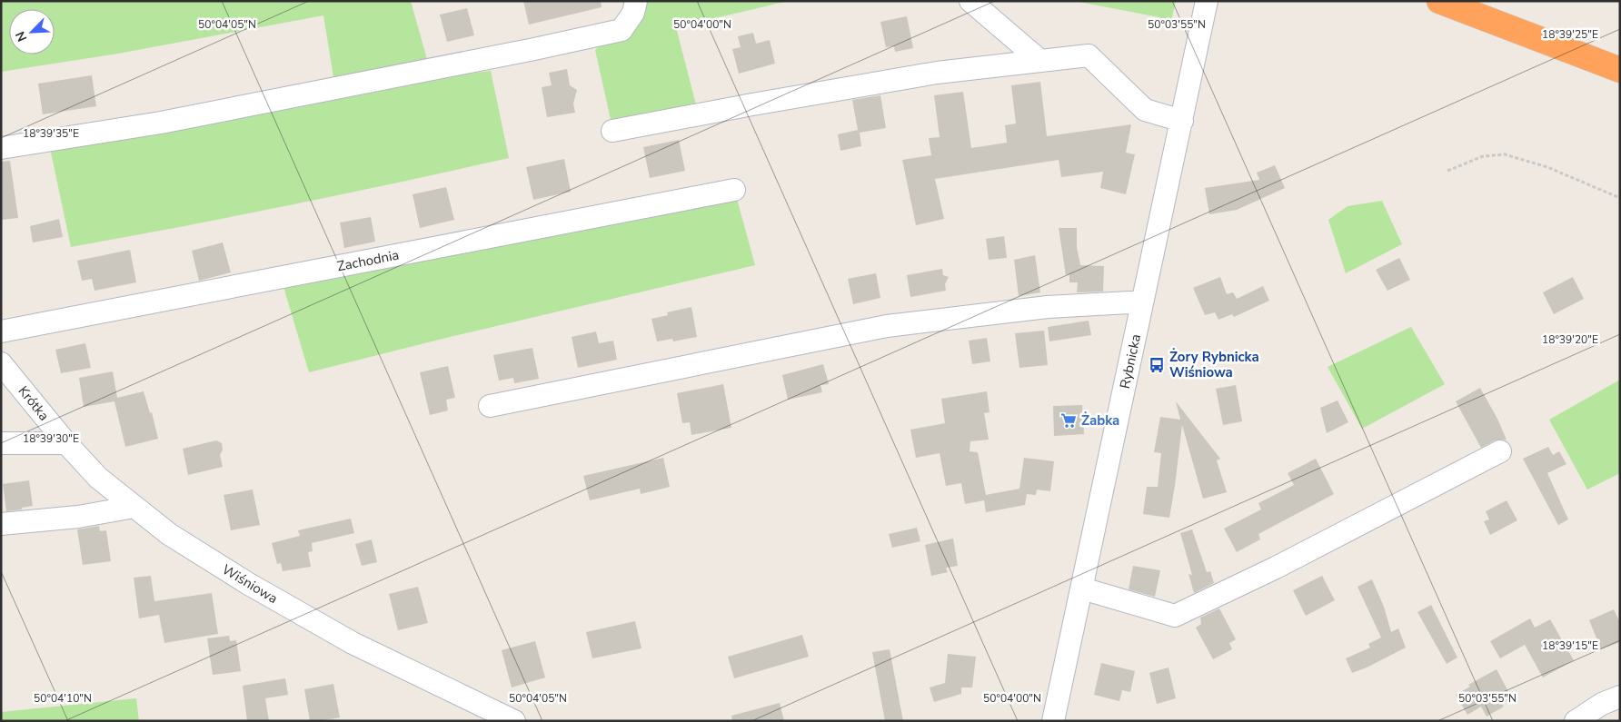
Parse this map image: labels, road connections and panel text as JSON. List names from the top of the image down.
{
  "streets": {
    "street": [
      "Zachodnia",
      "Rybnicka",
      "Krótka",
      "Wiśniowa"
    ]
  },
  "crossings": [
    ["Krótka", "Wiśniowa"]
  ],
  "places": {
    "bus stop": ["Żory Rybnicka Wiśniowa"],
    "supermarket": ["Żabka"]
  },
  "north": "bottom left",
  "coordinates": [
    "50°04'05\"N",
    "50°04'00\"N",
    "50°03'55\"N",
    "18°39'25\"E",
    "18°39'35\"E",
    "18°39'20\"E",
    "18°39'30\"E",
    "18°39'15\"E",
    "50°04'10\"N"
  ]
}
